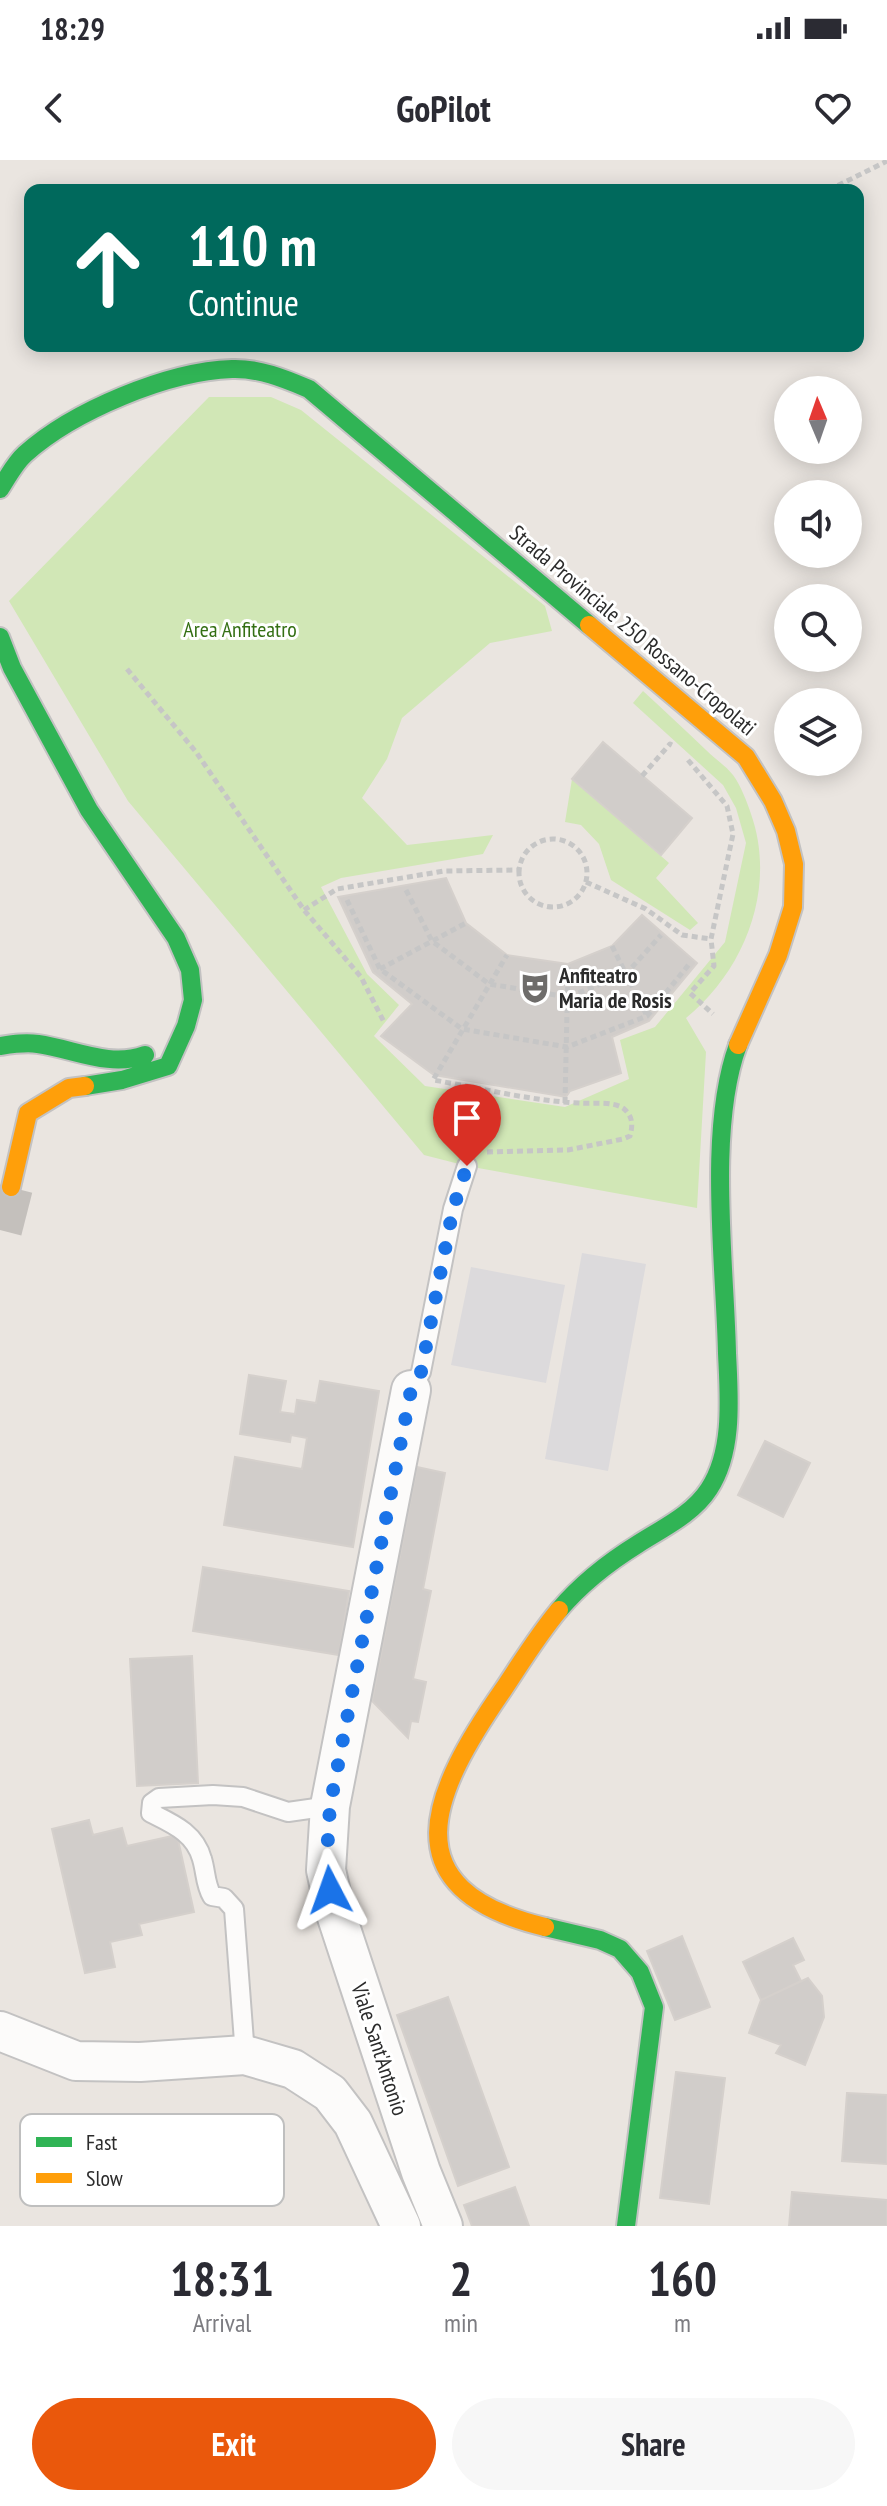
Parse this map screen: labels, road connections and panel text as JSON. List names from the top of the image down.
{
  "streets": {
    "main road": ["Strada Provinciale 250 Rossano-Cropolati"],
    "street": ["Viale Sant'Antonio"]
  },
  "parks": ["Area Anfiteatro"],
  "places": {
    "theatre": ["Anfiteatro Maria de Rosis"]
  },
  "legend": ["Fast", "Slow"],
  "north": "top",
  "page": {
    "status": "18:29",
    "header": "GoPilot",
    "turn": ["110 m", "Continue"],
    "eta": [
      "18:31",
      "Arrival",
      "2",
      "min",
      "160",
      "m"
    ],
    "buttons": ["Exit", "Share"]
  }
}
